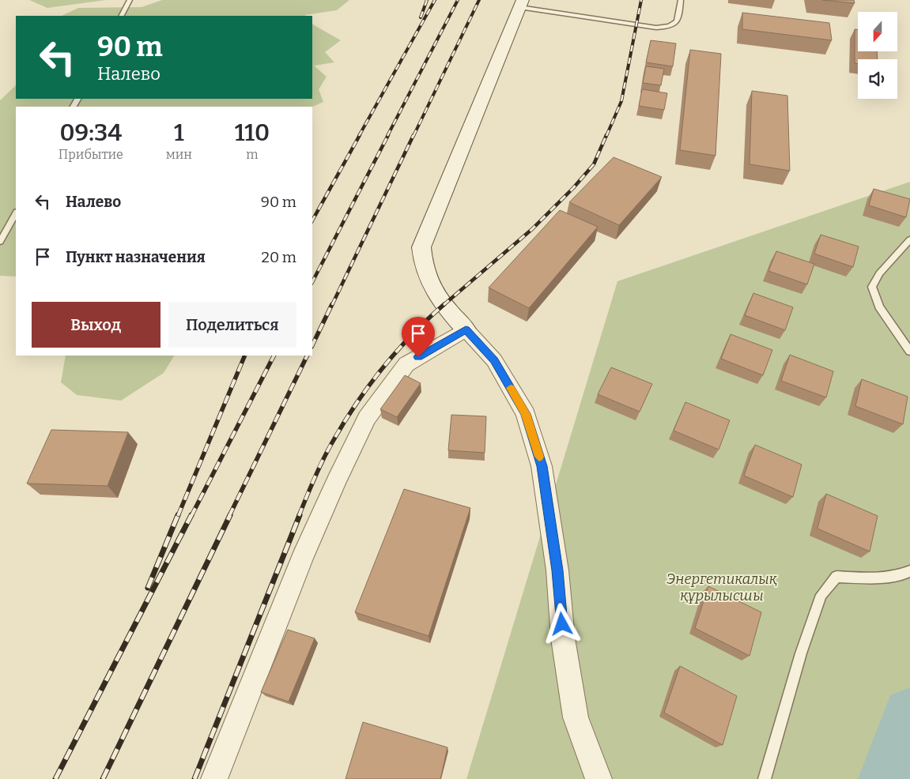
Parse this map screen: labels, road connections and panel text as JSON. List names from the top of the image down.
{
  "parks": ["Энергетикалық құрылысшы"],
  "north": "bottom",
  "page": {
    "turn": ["90 m", "Налево"],
    "eta": [
      "09:34",
      "Прибытие",
      "1",
      "мин",
      "110",
      "m"
    ],
    "list": [
      {
        "name": "Налево",
        "value": "90 m"
      },
      {
        "name": "Пункт назначения",
        "value": "20 m"
      }
    ],
    "buttons": ["Выход", "Поделиться"]
  }
}
